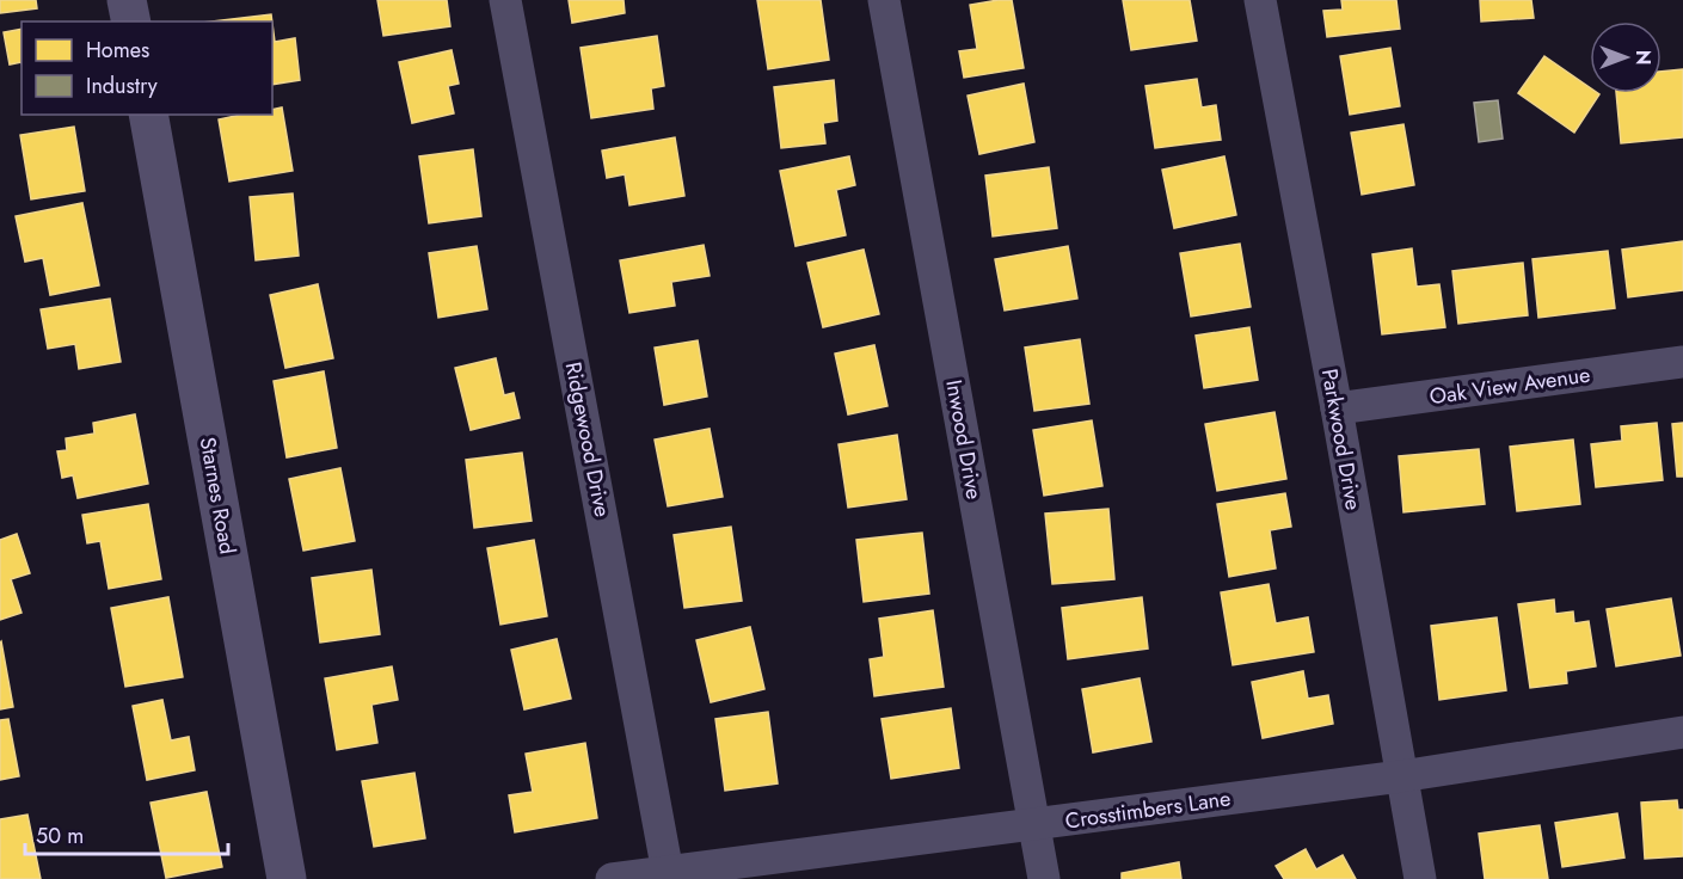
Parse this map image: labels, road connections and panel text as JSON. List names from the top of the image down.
{
  "streets": {
    "main road": ["Starnes Road"],
    "street": [
      "Oak View Avenue",
      "Ridgewood Drive",
      "Inwood Drive",
      "Parkwood Drive",
      "Crosstimbers Lane"
    ]
  },
  "crossings": [
    ["Oak View Avenue", "Parkwood Drive"],
    ["Ridgewood Drive", "Crosstimbers Lane"],
    ["Inwood Drive", "Crosstimbers Lane"],
    ["Parkwood Drive", "Crosstimbers Lane"]
  ],
  "legend": ["Homes", "Industry"],
  "scale_bar": "50 m",
  "north": "right"
}
